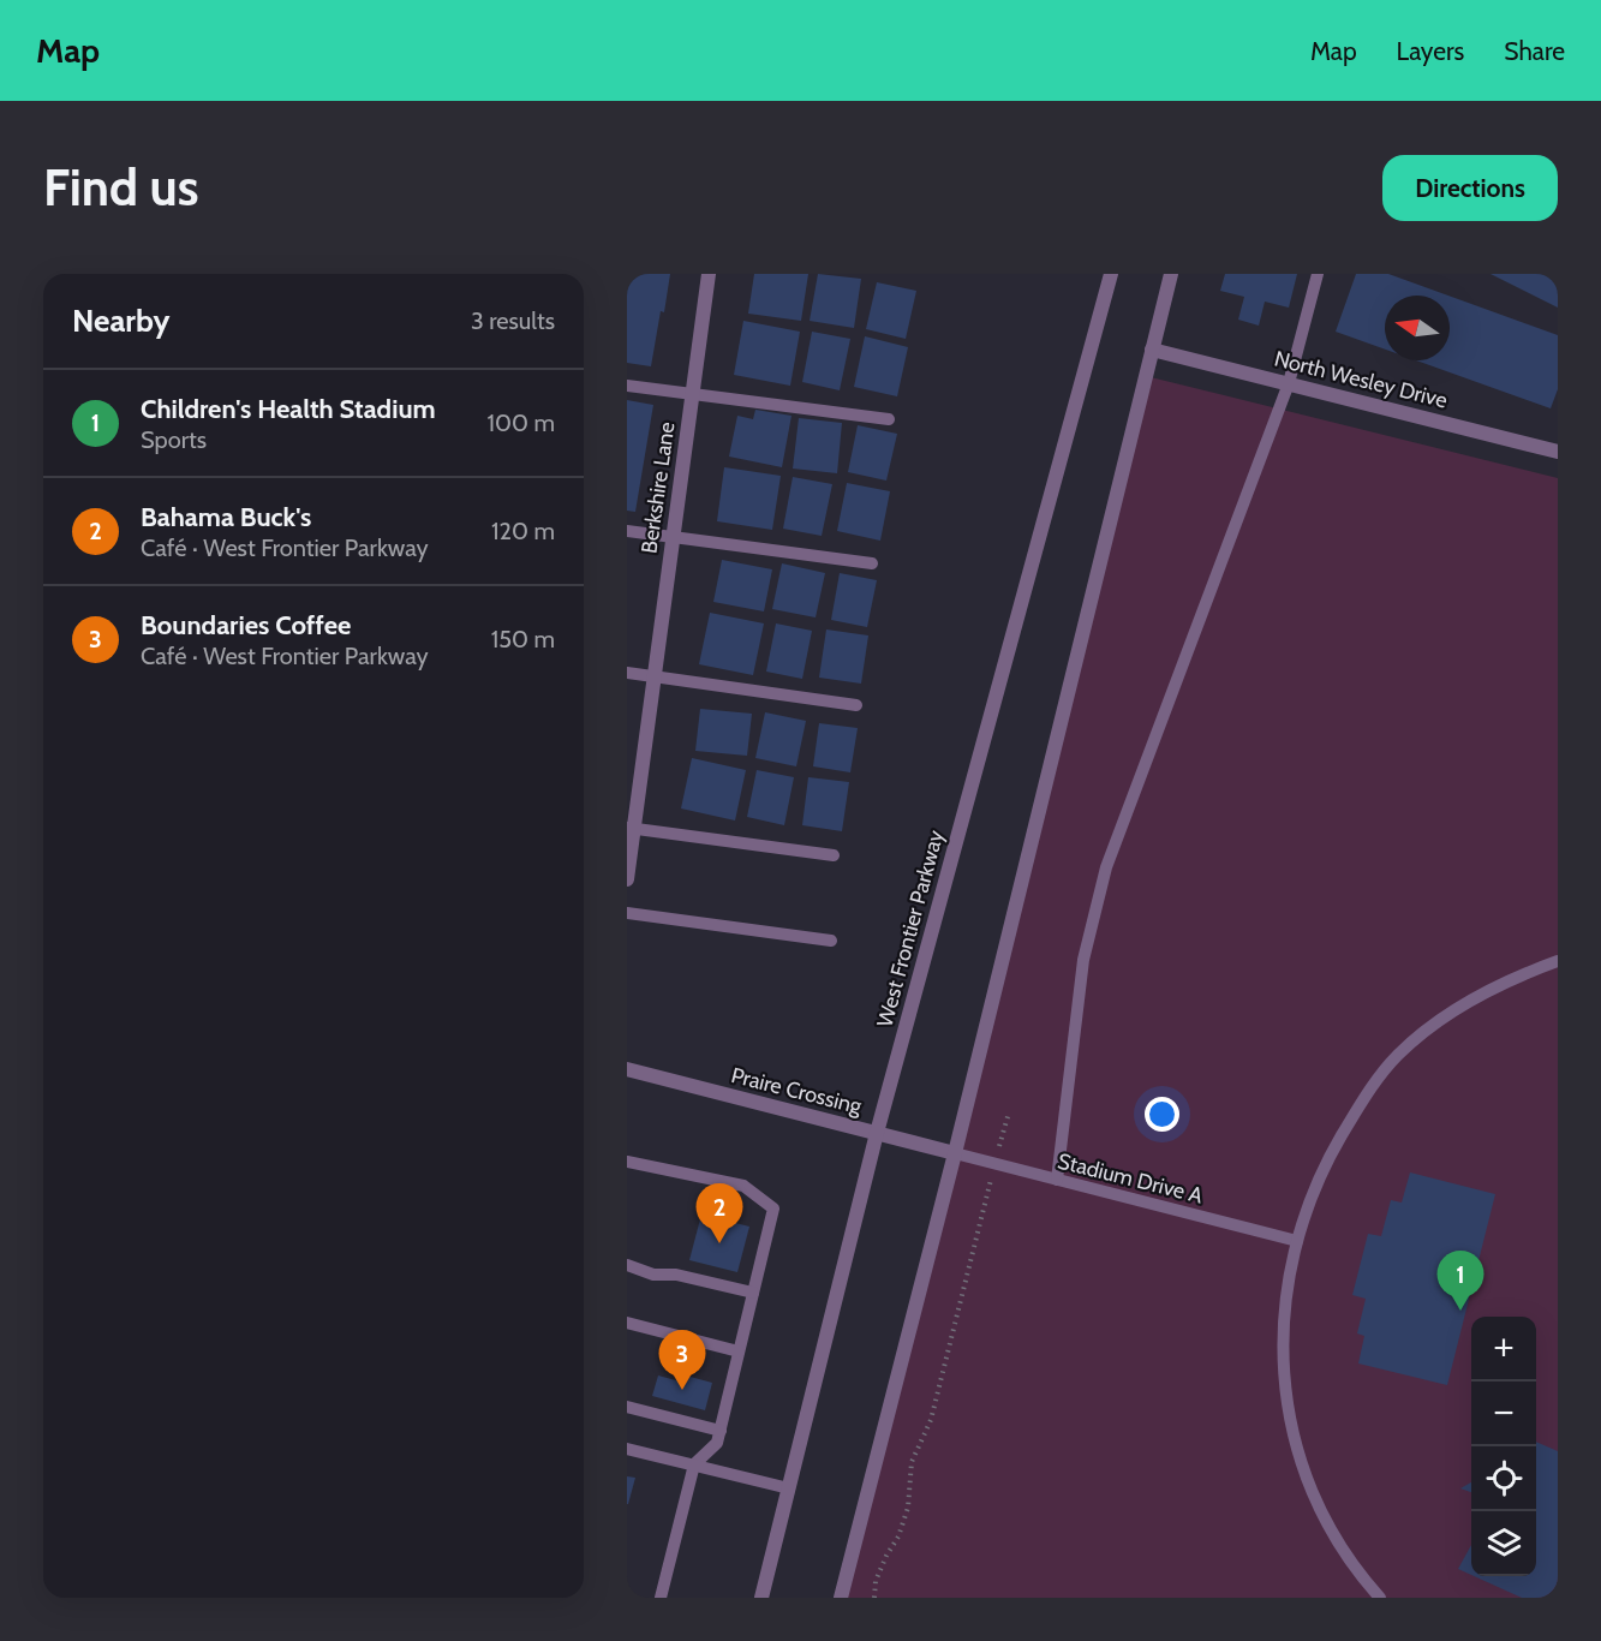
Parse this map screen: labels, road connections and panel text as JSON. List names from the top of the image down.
{
  "streets": {
    "street": [
      "North Wesley Drive",
      "Berkshire Lane",
      "West Frontier Parkway",
      "Praire Crossing"
    ],
    "lane": ["Stadium Drive A"]
  },
  "crossings": [
    ["West Frontier Parkway", "Praire Crossing"],
    ["Praire Crossing", "Stadium Drive A"]
  ],
  "north": "left",
  "page": {
    "header": "Map",
    "nav": ["Map", "Layers", "Share"],
    "buttons": "Directions",
    "title": "Find us",
    "heading": ["Nearby", "3 results"],
    "list": [
      {
        "mark": "1",
        "name": "Children's Health Stadium",
        "note": "Sports",
        "value": "100 m"
      },
      {
        "mark": "2",
        "name": "Bahama Buck's",
        "note": "Café · West Frontier Parkway",
        "value": "120 m"
      },
      {
        "mark": "3",
        "name": "Boundaries Coffee",
        "note": "Café · West Frontier Parkway",
        "value": "150 m"
      }
    ],
    "pins": ["2", "1", "3"],
    "map_buttons": ["+", "−"]
  }
}
